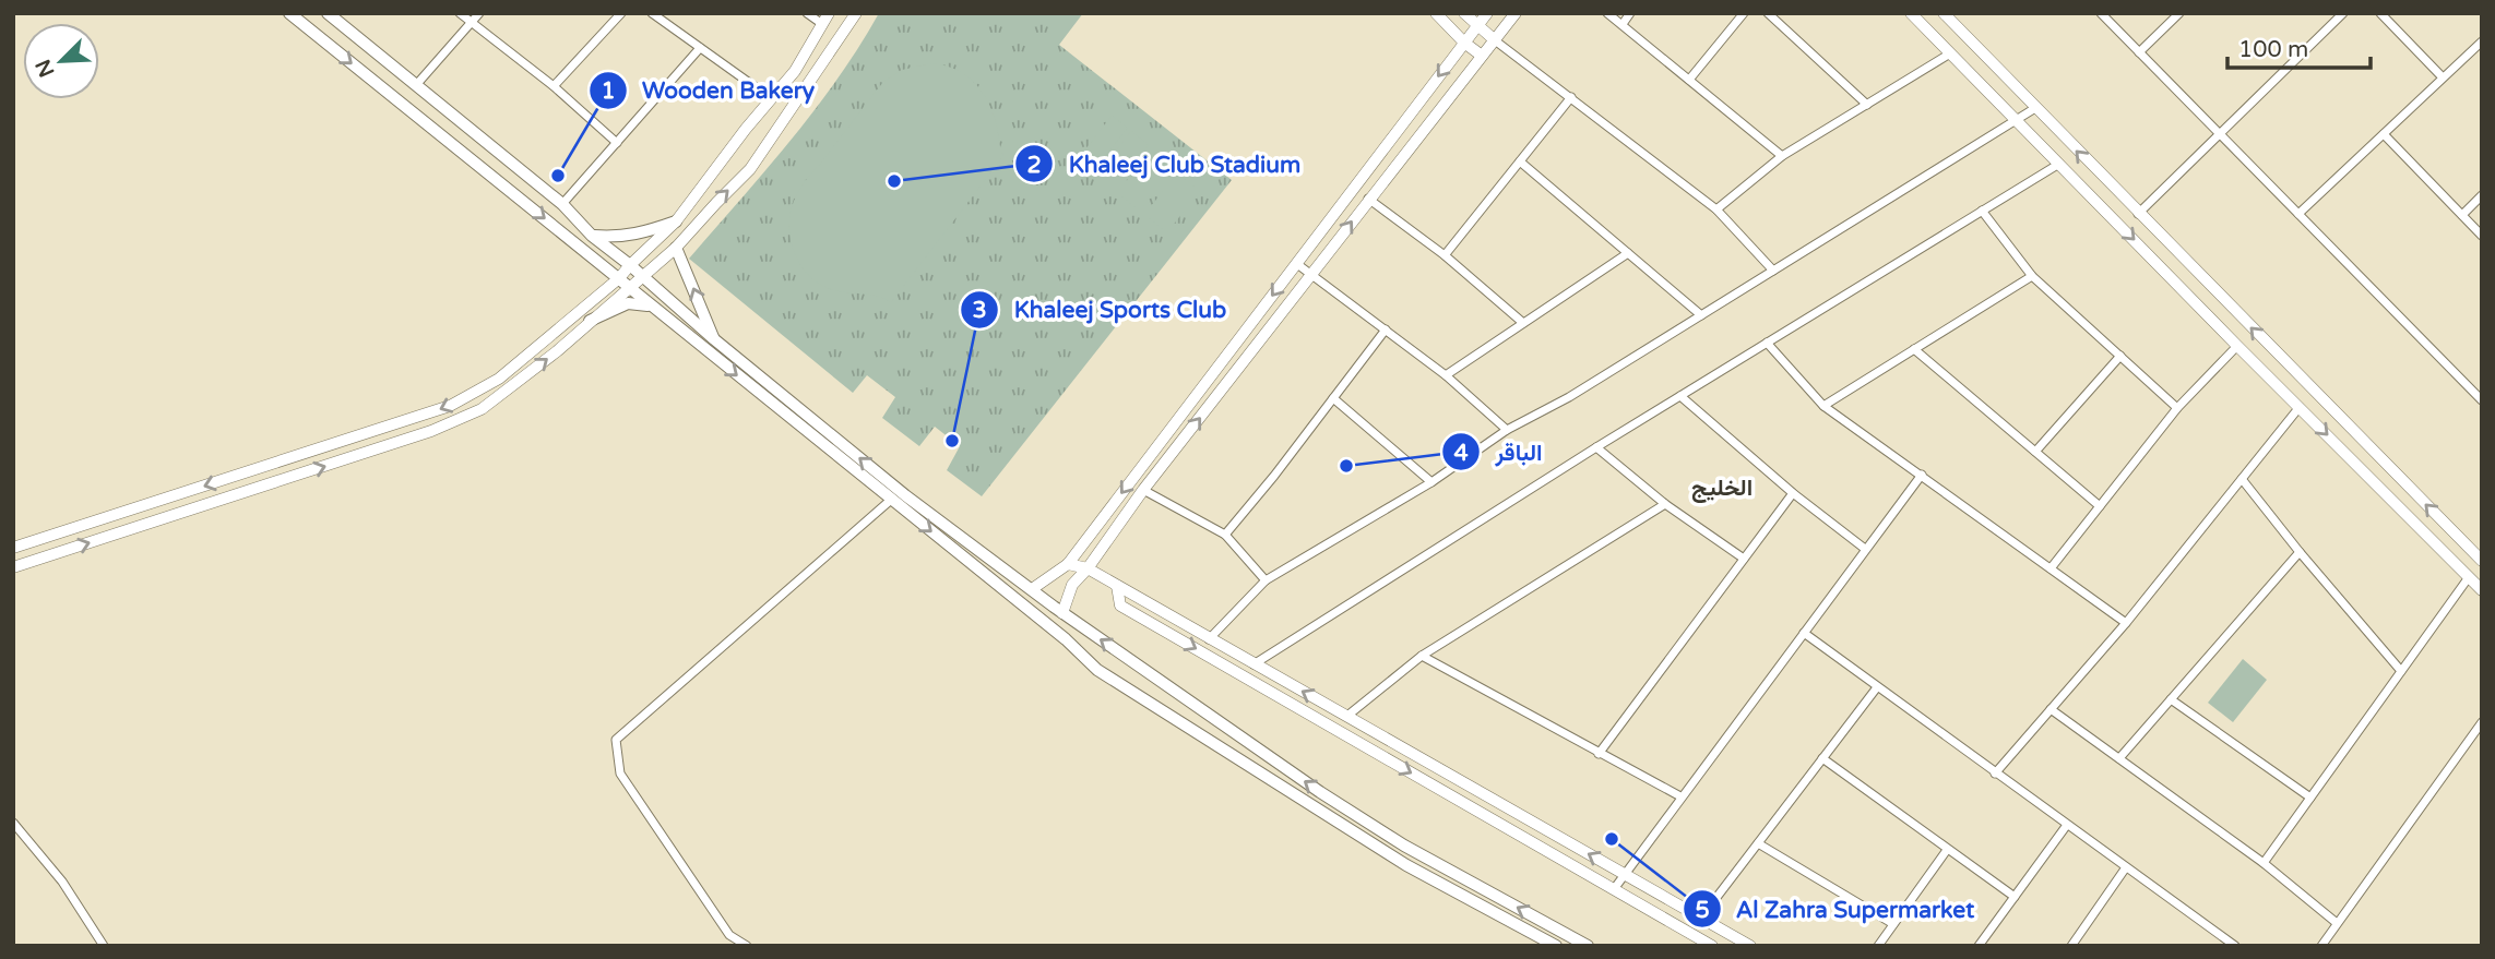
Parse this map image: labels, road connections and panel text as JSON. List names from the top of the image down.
{
  "districts": ["الخليج"],
  "places": [
    "Wooden Bakery",
    "Khaleej Club Stadium",
    "Khaleej Sports Club",
    "الباقر",
    "Al Zahra Supermarket"
  ],
  "scale_bar": "100 m",
  "north": "bottom left"
}
